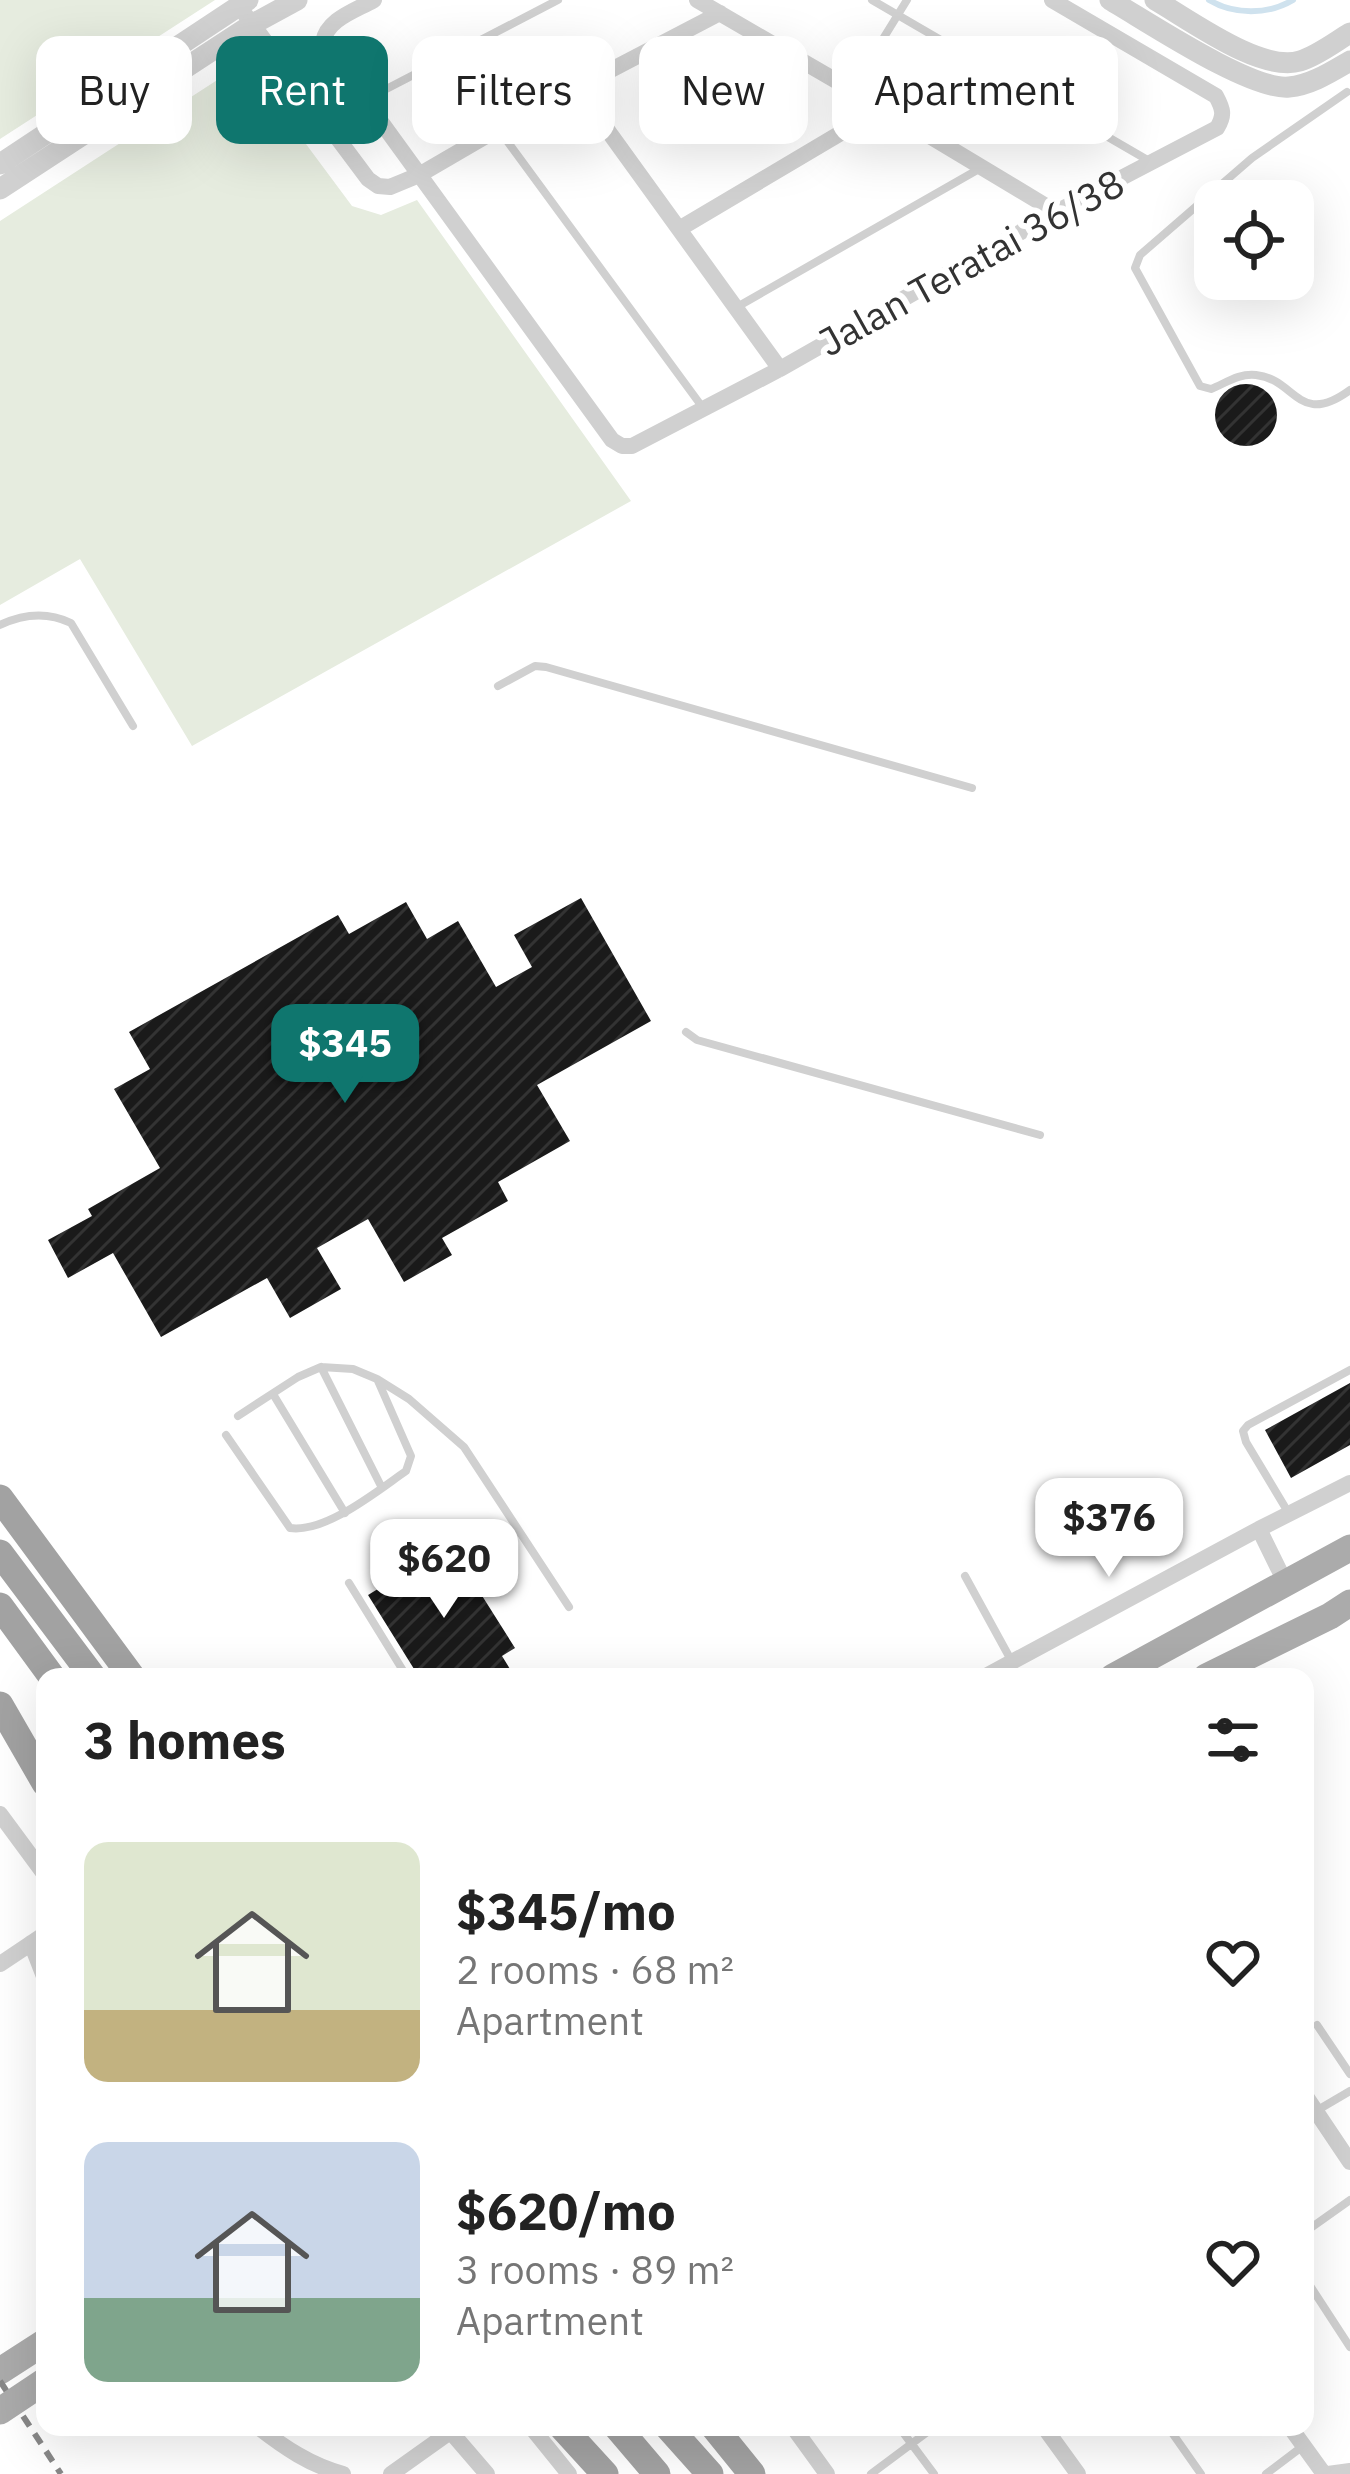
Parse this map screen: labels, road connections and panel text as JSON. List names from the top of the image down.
{
  "streets": {
    "street": ["Jalan Teratai 36/38"]
  },
  "page": {
    "chip": [
      "Buy",
      "Rent",
      "Filters",
      "New",
      "Apartment"
    ],
    "price": ["$345", "$376", "$620"],
    "heading": "3 homes",
    "list": [
      {
        "name": "$345/mo",
        "note": "2 rooms · 68 m² · Apartment"
      },
      {
        "name": "$620/mo",
        "note": "3 rooms · 89 m² · Apartment"
      }
    ]
  }
}
